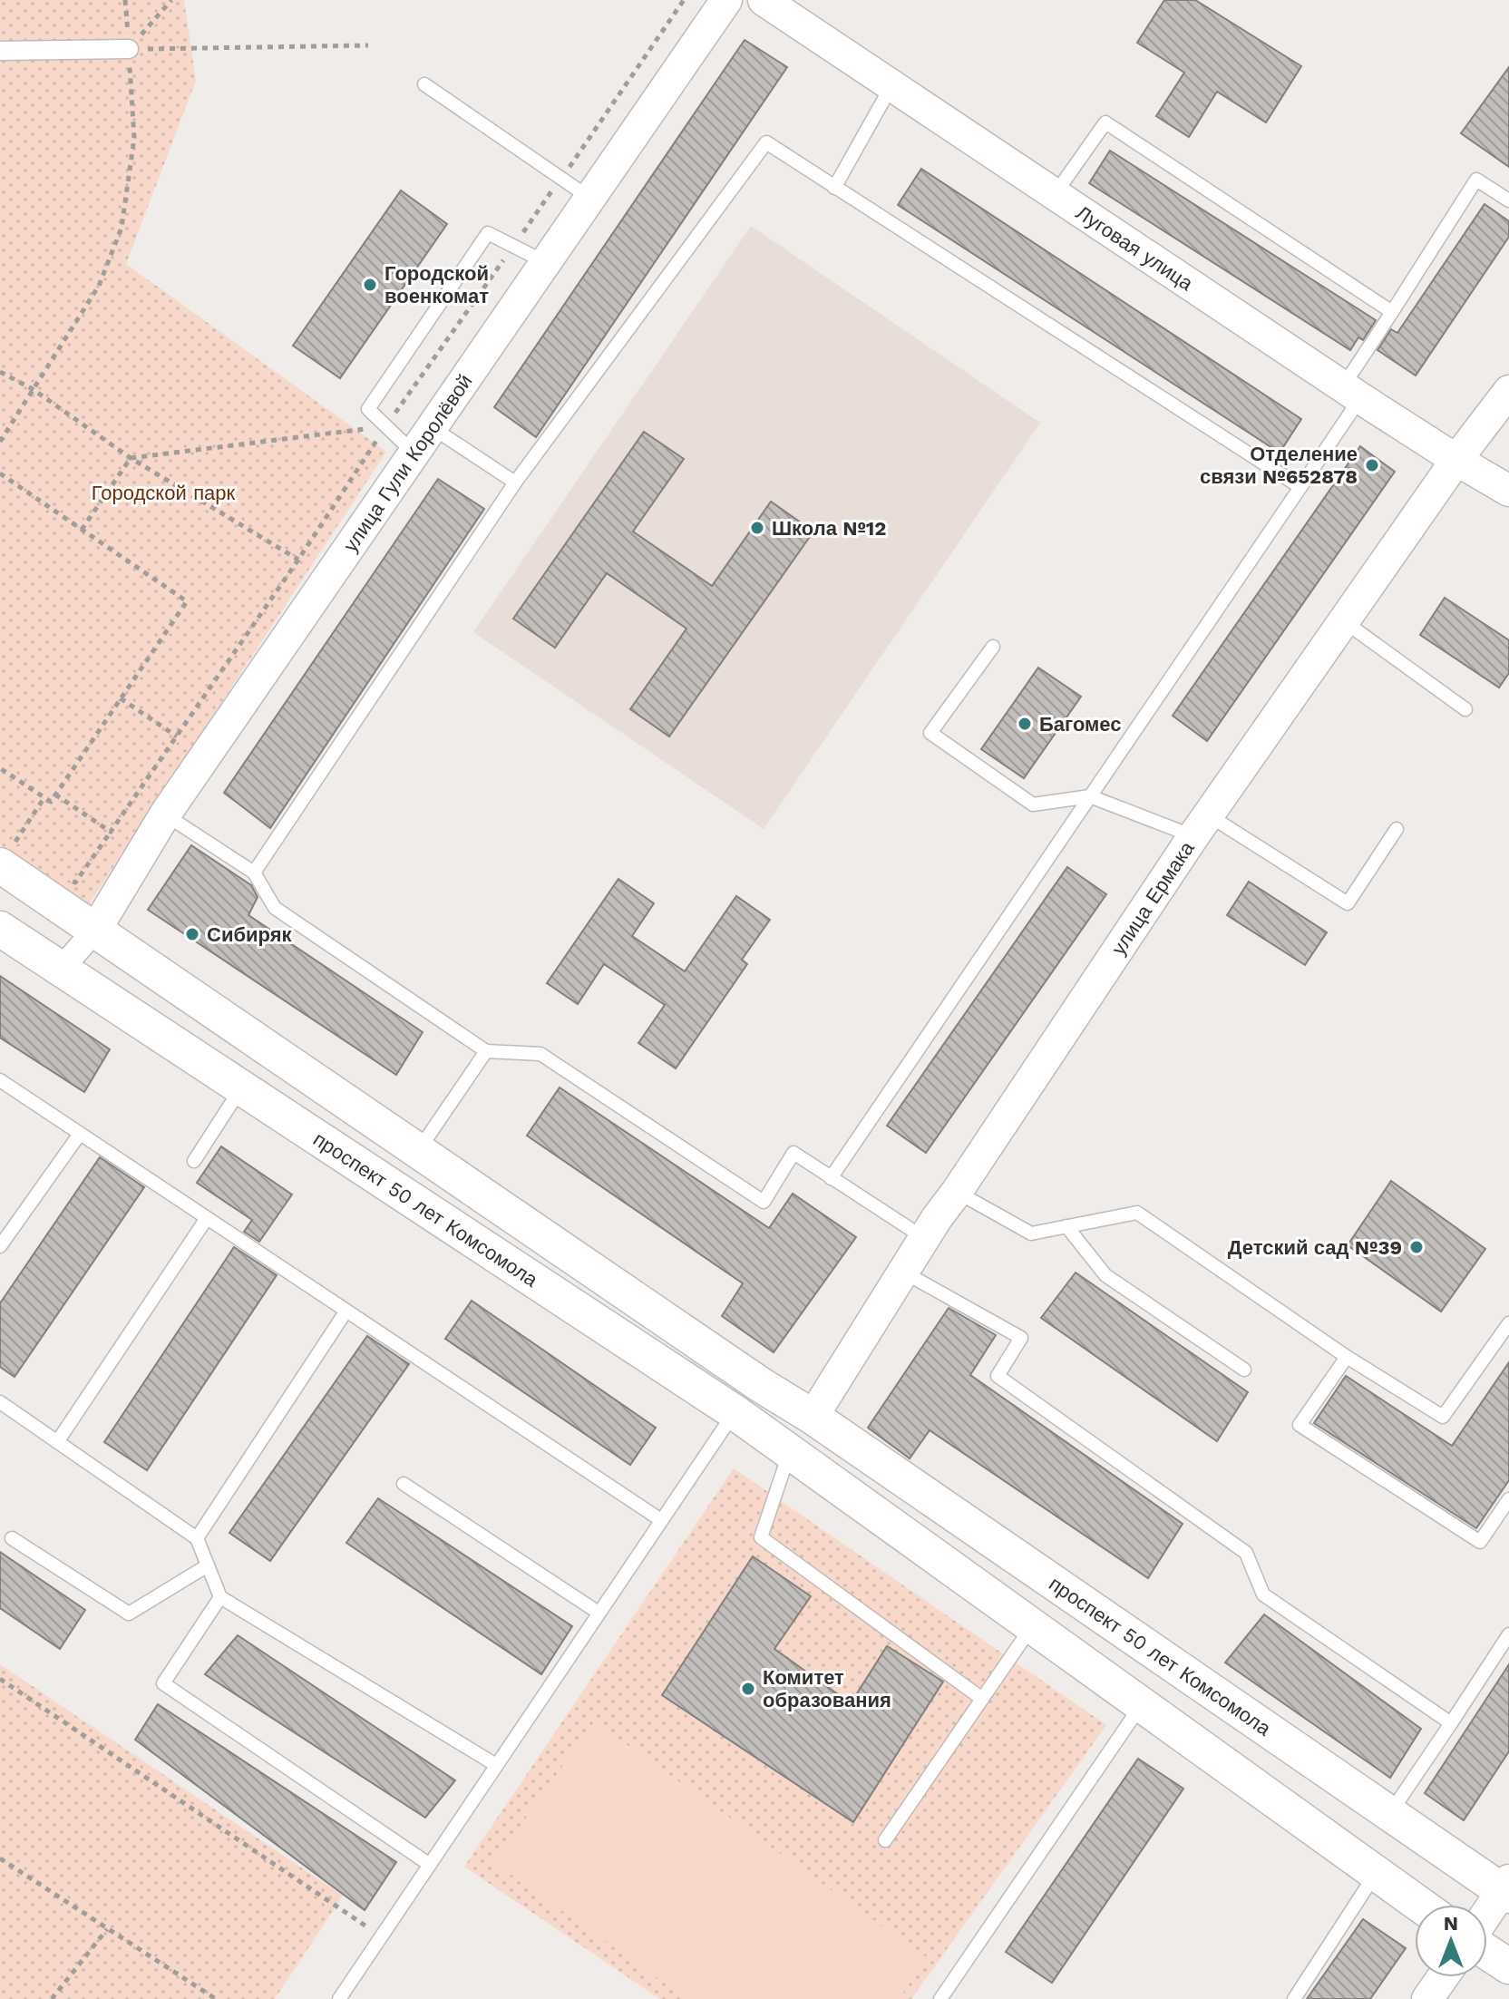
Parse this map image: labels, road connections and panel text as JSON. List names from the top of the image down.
{
  "streets": {
    "main road": ["проспект 50 лет Комсомола"],
    "street": ["Луговая улица", "улица Гули Королёвой", "улица Ермака"]
  },
  "crossings": [
    ["Луговая улица", "улица Ермака"],
    ["улица Гули Королёвой", "проспект 50 лет Комсомола"],
    ["улица Ермака", "проспект 50 лет Комсомола"]
  ],
  "parks": ["Городской парк"],
  "places": [
    "Городской военкомат",
    "Отделение связи №652878",
    "Школа №12",
    "Багомес",
    "Сибиряк",
    "Детский сад №39",
    "Комитет образования"
  ],
  "north": "top"
}
